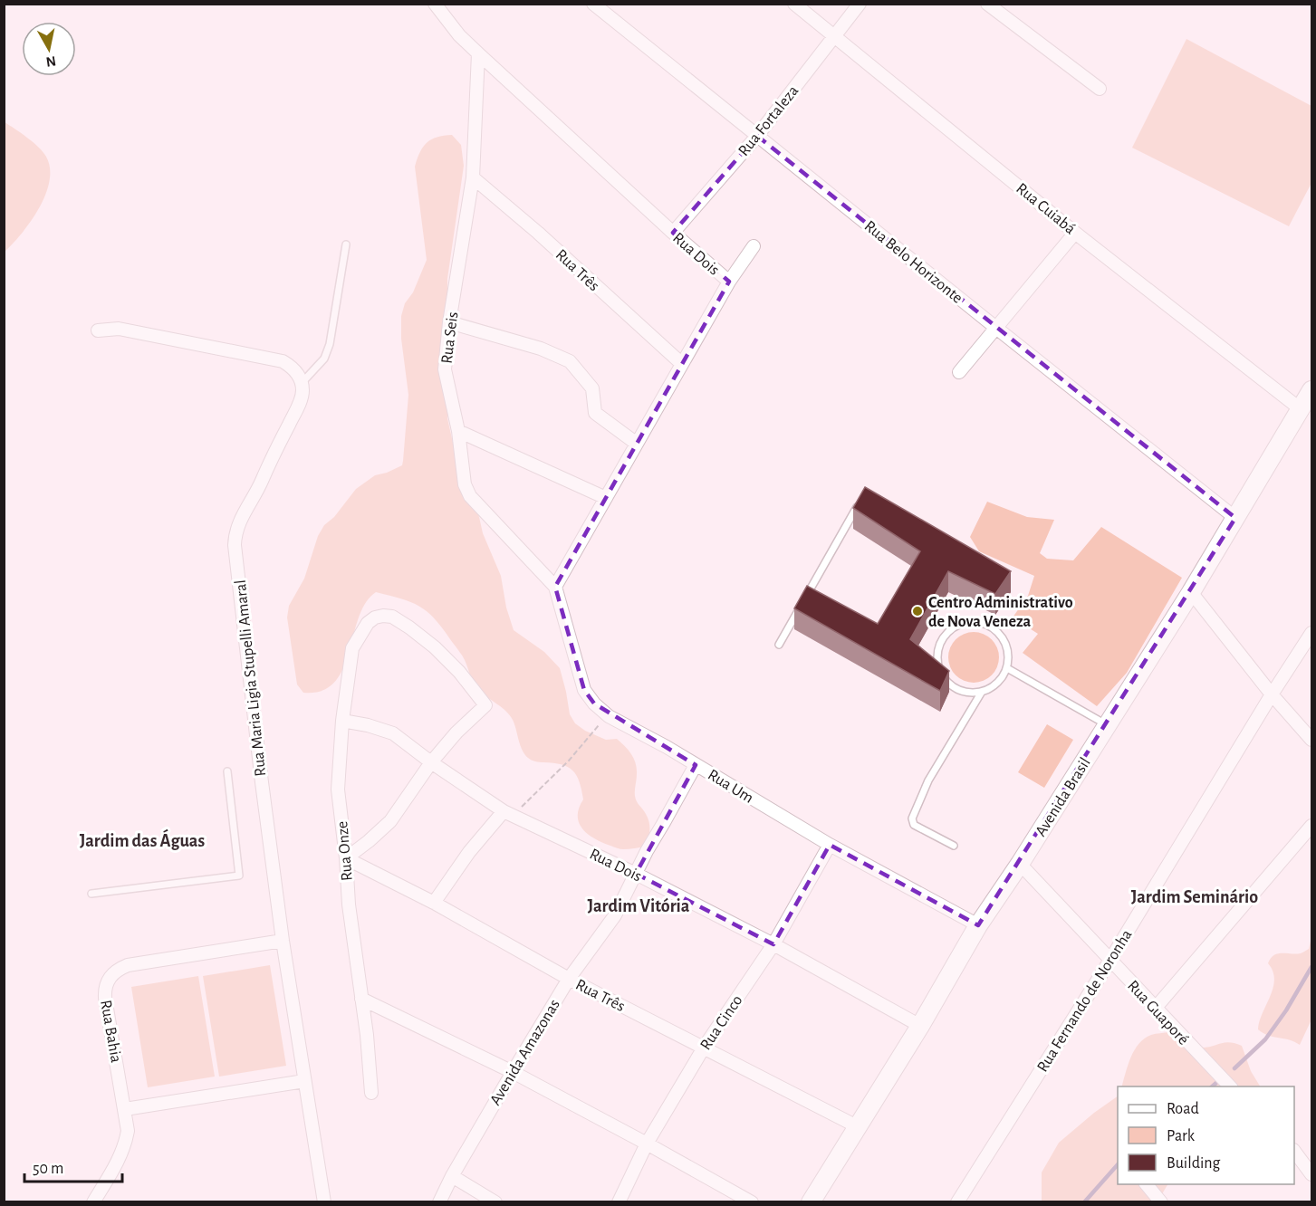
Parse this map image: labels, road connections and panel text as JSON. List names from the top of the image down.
{
  "streets": {
    "street": [
      "Rua Fortaleza",
      "Rua Cuiabá",
      "Rua Dois",
      "Rua Belo Horizonte",
      "Rua Três",
      "Rua Seis",
      "Rua Maria Ligia Stupelli Amaral",
      "Rua Um",
      "Avenida Brasil",
      "Rua Onze",
      "Rua Fernando de Noronha",
      "Rua Guaporé",
      "Rua Cinco",
      "Rua Bahia",
      "Avenida Amazonas"
    ]
  },
  "crossings": [
    ["Rua Fortaleza", "Rua Cuiabá"],
    ["Rua Fortaleza", "Rua Dois"],
    ["Rua Fortaleza", "Rua Belo Horizonte"],
    ["Rua Cuiabá", "Avenida Brasil"],
    ["Rua Dois", "Rua Três"],
    ["Rua Dois", "Rua Seis"],
    ["Rua Dois", "Rua Um"],
    ["Rua Dois", "Avenida Brasil"],
    ["Rua Dois", "Rua Onze"],
    ["Rua Dois", "Rua Cinco"],
    ["Rua Dois", "Avenida Amazonas"],
    ["Rua Belo Horizonte", "Avenida Brasil"],
    ["Rua Três", "Rua Seis"],
    ["Rua Três", "Avenida Brasil"],
    ["Rua Três", "Rua Onze"],
    ["Rua Três", "Rua Cinco"],
    ["Rua Três", "Avenida Amazonas"],
    ["Rua Seis", "Rua Um"],
    ["Rua Maria Ligia Stupelli Amaral", "Rua Bahia"],
    ["Rua Um", "Avenida Brasil"],
    ["Rua Um", "Rua Cinco"],
    ["Rua Um", "Avenida Amazonas"],
    ["Avenida Brasil", "Rua Guaporé"],
    ["Rua Fernando de Noronha", "Rua Guaporé"]
  ],
  "districts": ["Jardim das Águas", "Jardim Seminário", "Jardim Vitória"],
  "places": ["Centro Administrativo de Nova Veneza"],
  "legend": ["Road", "Park", "Building"],
  "scale_bar": "50 m",
  "north": "bottom"
}
